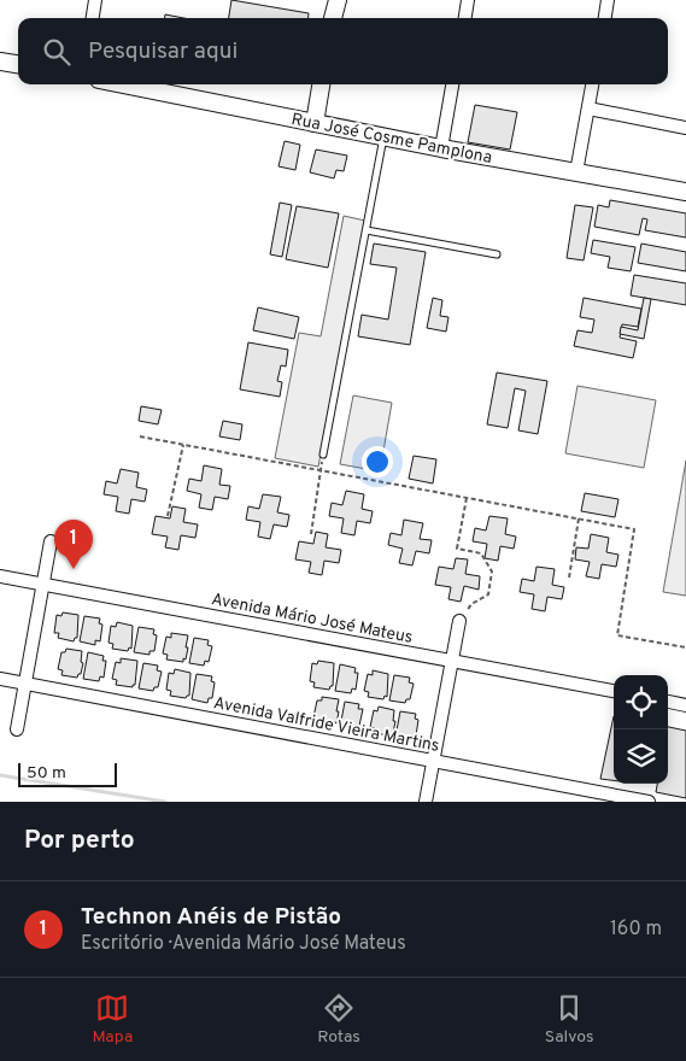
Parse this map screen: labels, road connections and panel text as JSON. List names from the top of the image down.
{
  "streets": {
    "main road": ["Rua José Cosme Pamplona"],
    "street": ["Avenida Mário José Mateus", "Avenida Valfride Vieira Martins"]
  },
  "scale_bar": "50 m",
  "page": {
    "search": "Pesquisar aqui",
    "pins": "1",
    "scale": "50 m",
    "heading": "Por perto",
    "list": [
      {
        "mark": "1",
        "name": "Technon Anéis de Pistão",
        "note": "Escritório · Avenida Mário José Mateus",
        "value": "160 m"
      }
    ],
    "nav": ["Mapa", "Rotas", "Salvos"]
  }
}
